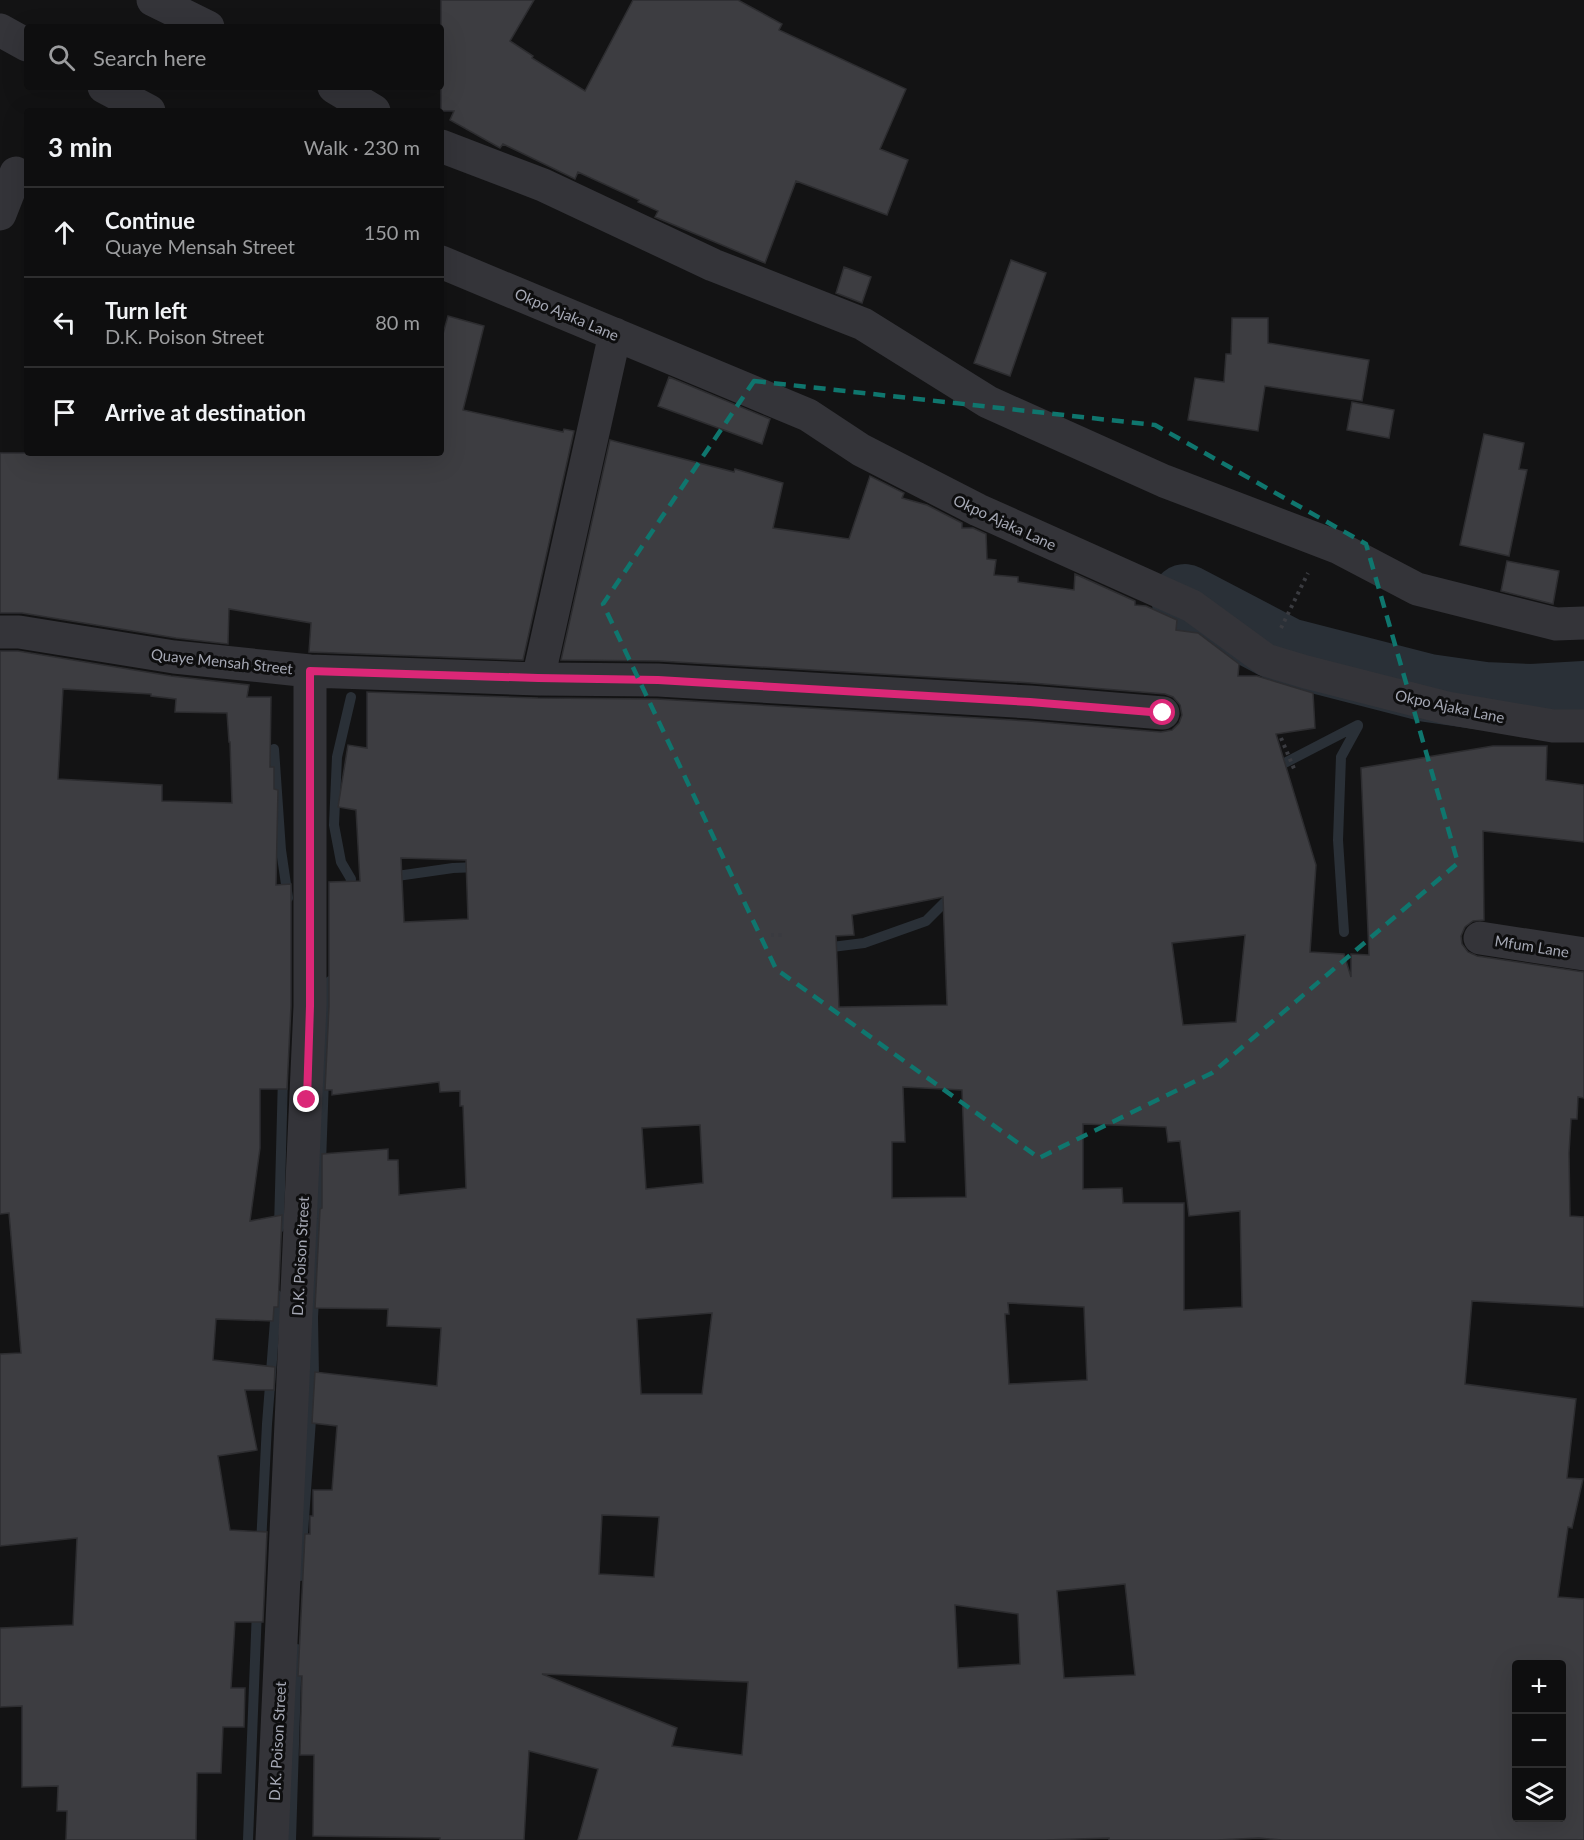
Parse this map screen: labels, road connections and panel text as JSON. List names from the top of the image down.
{
  "streets": {
    "street": [
      "Okpo Ajaka Lane",
      "Quaye Mensah Street",
      "Mfum Lane",
      "D.K. Poison Street"
    ]
  },
  "crossings": [
    ["Quaye Mensah Street", "D.K. Poison Street"]
  ],
  "page": {
    "search": "Search here",
    "heading": ["3 min", "Walk · 230 m"],
    "list": [
      ["Continue", "Quaye Mensah Street", "150 m"],
      ["Turn left", "D.K. Poison Street", "80 m"],
      "Arrive at destination"
    ],
    "map_buttons": ["+", "−"]
  }
}
